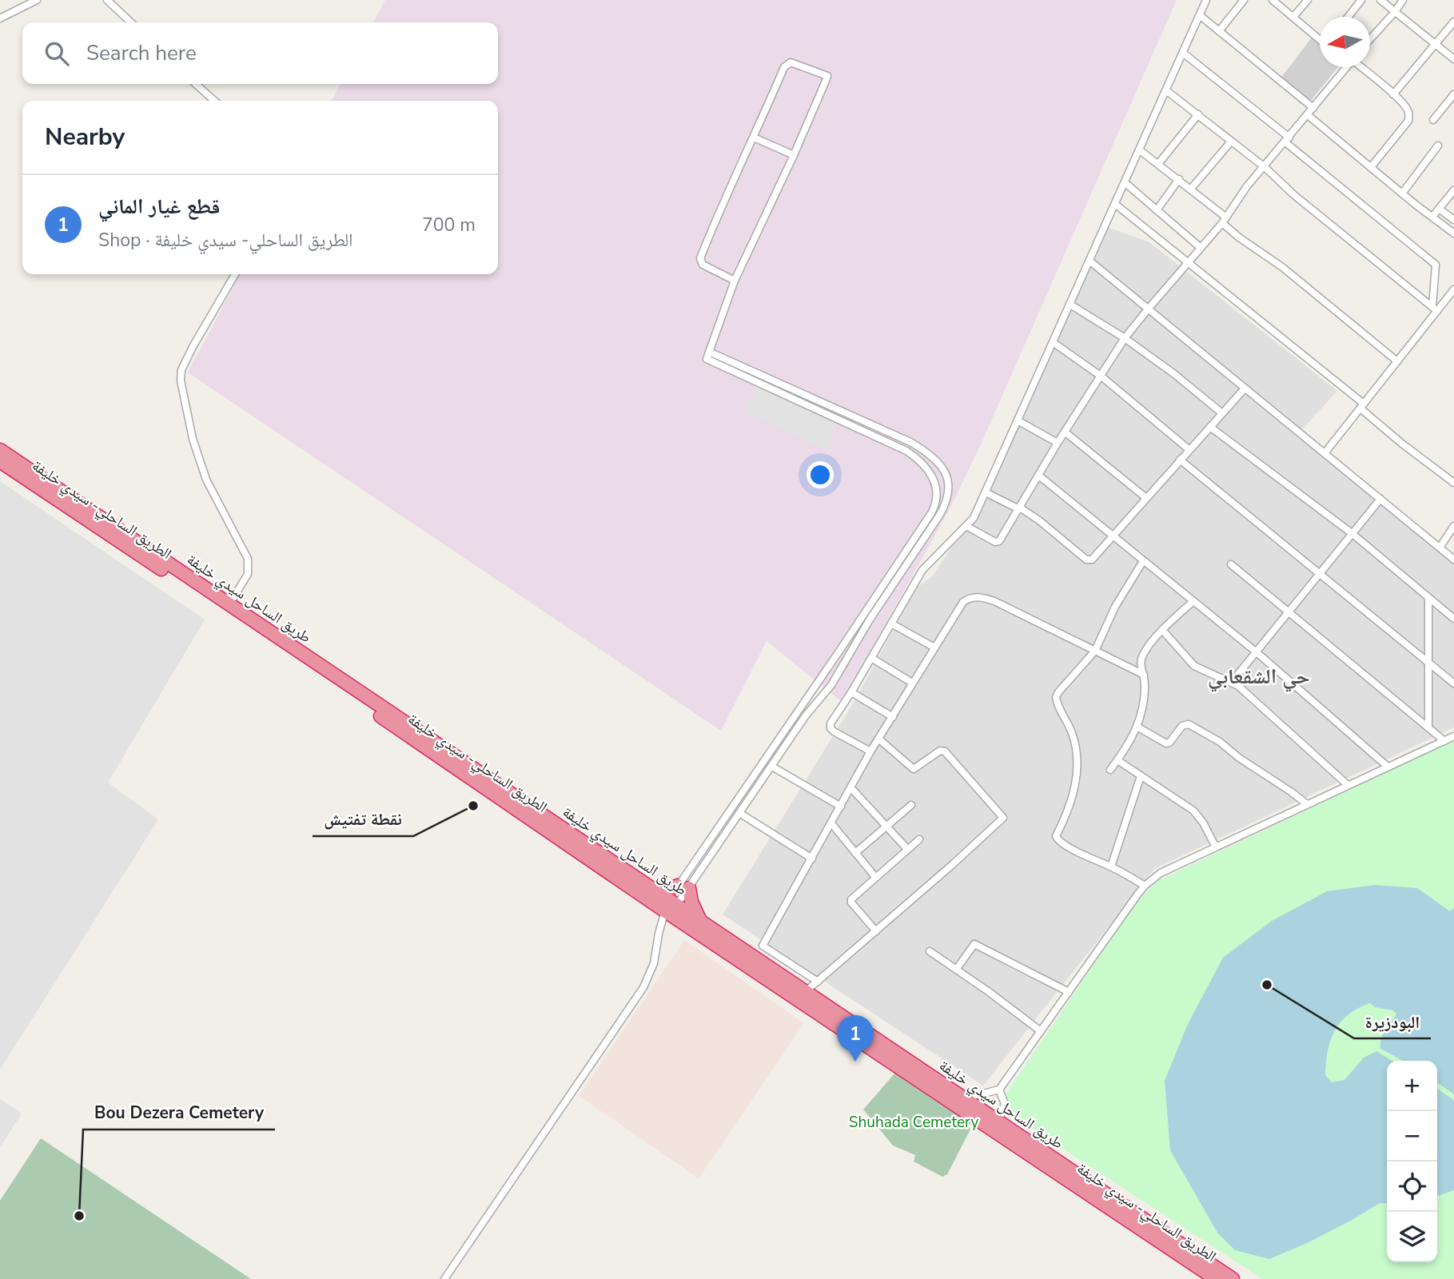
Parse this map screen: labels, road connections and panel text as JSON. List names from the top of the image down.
{
  "streets": {
    "highway": ["الطريق الساحلي- سيدي خليفة", "طريق الساحل سيدي خليفة"]
  },
  "crossings": [
    ["الطريق الساحلي- سيدي خليفة", "طريق الساحل سيدي خليفة"]
  ],
  "districts": ["حي الشقعابي"],
  "parks": ["Shuhada Cemetery"],
  "places": ["نقطة تفتيش", "البودزيرة", "Bou Dezera Cemetery"],
  "north": "left",
  "page": {
    "search": "Search here",
    "heading": "Nearby",
    "list": [
      {
        "mark": "1",
        "name": "قطع غيار الماني",
        "note": "Shop · الطريق الساحلي- سيدي خليفة",
        "value": "700 m"
      }
    ],
    "pins": "1",
    "map_buttons": ["+", "−"]
  }
}
